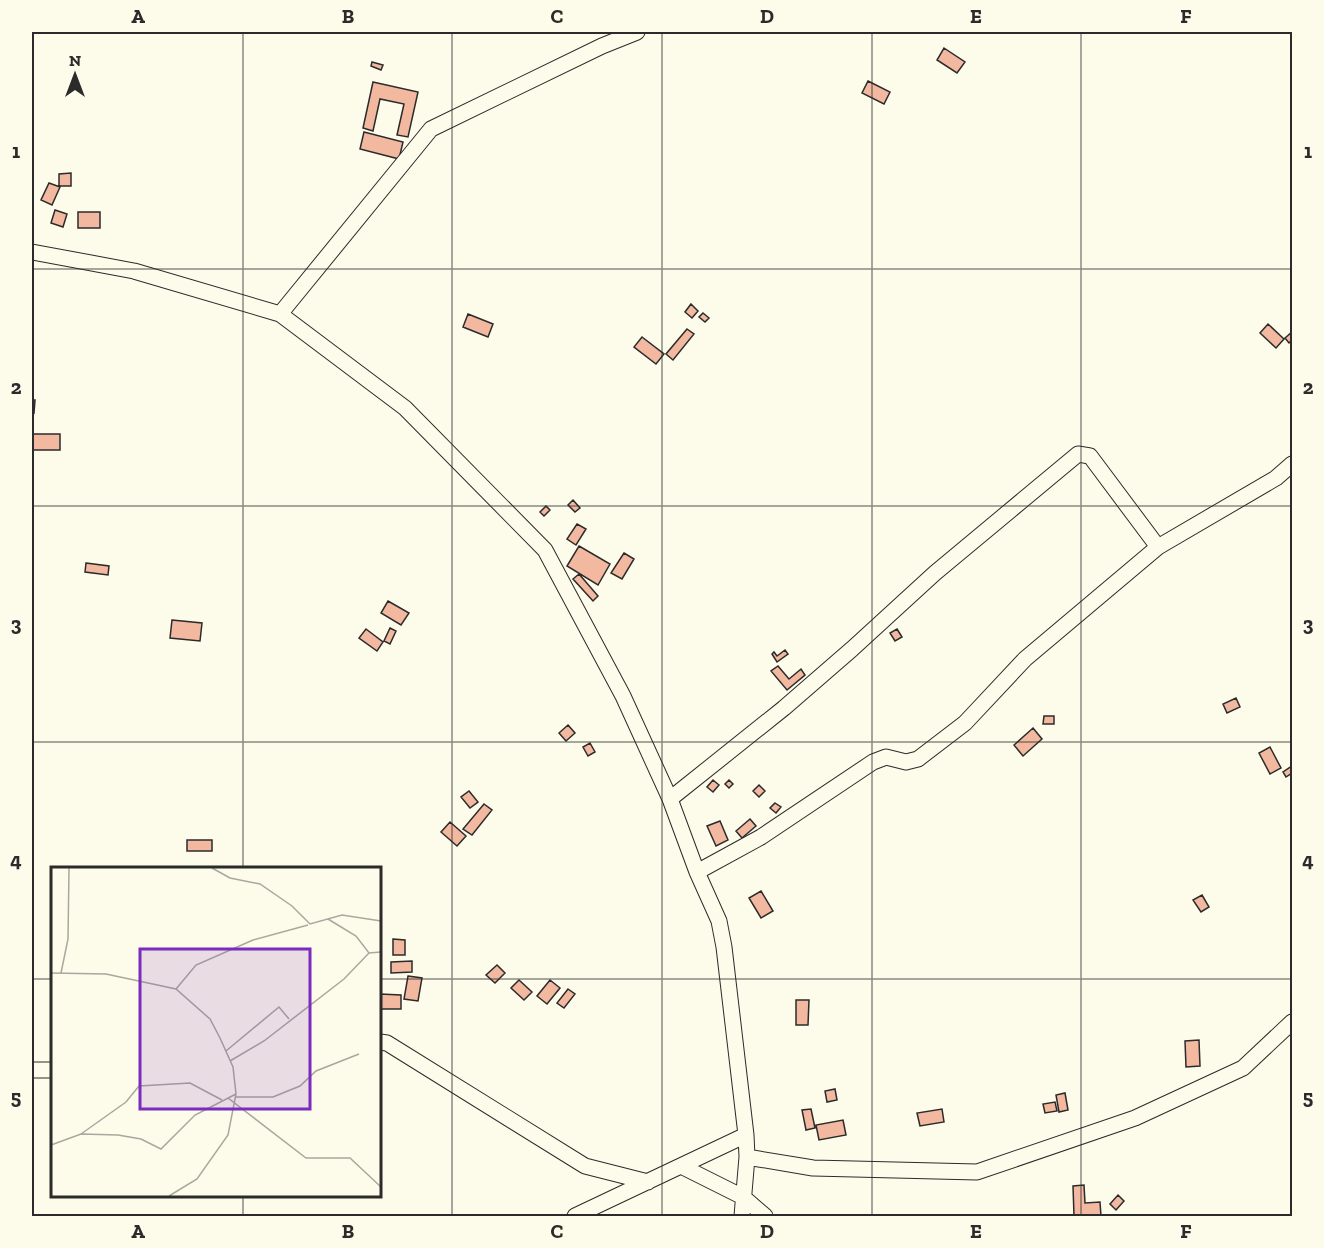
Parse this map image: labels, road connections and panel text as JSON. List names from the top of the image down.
{
  "north": "top",
  "grid": {
    "columns": [
      "A",
      "B",
      "C",
      "D",
      "E",
      "F"
    ],
    "rows": [
      "1",
      "2",
      "3",
      "4",
      "5"
    ]
  }
}
